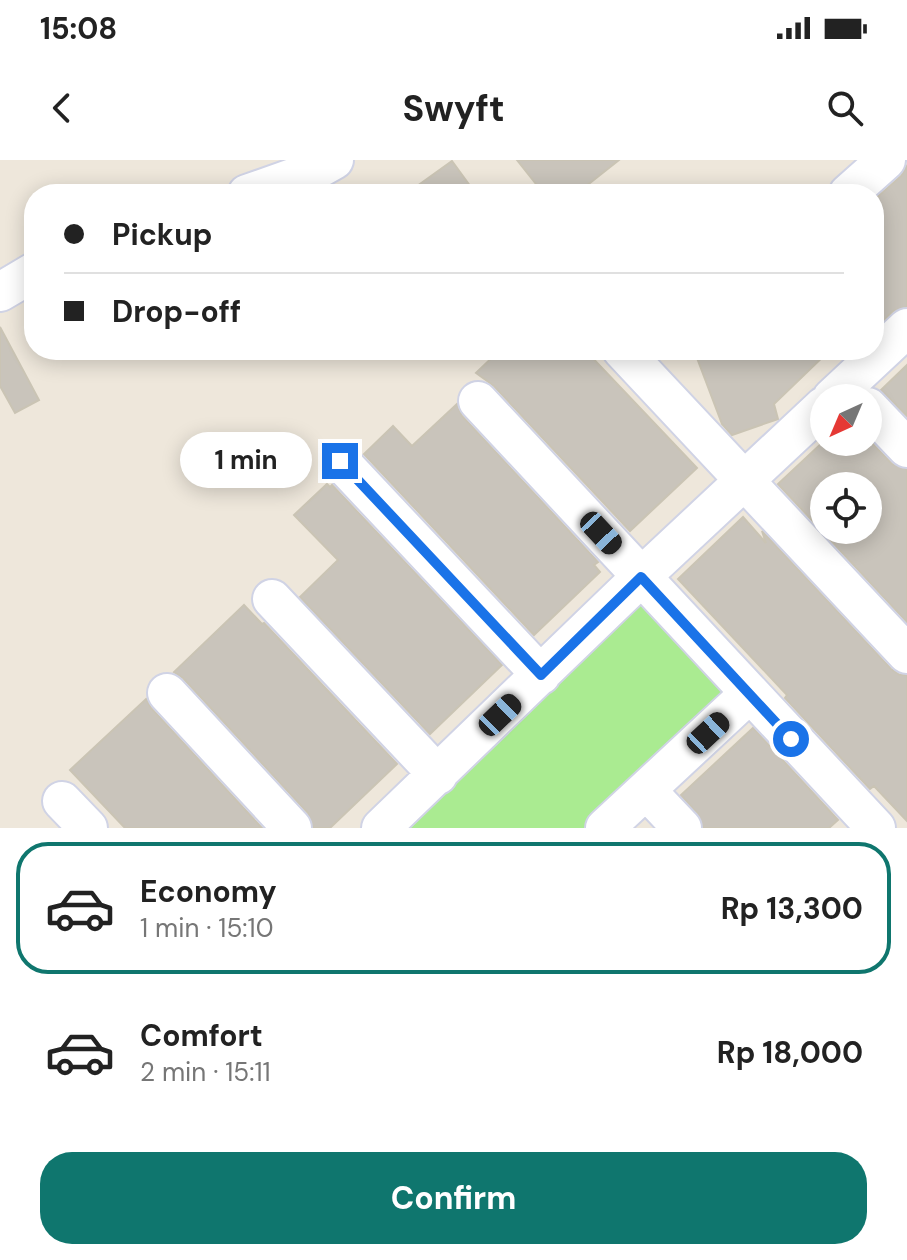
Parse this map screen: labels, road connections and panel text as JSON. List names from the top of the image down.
{
  "north": "bottom left",
  "page": {
    "status": "15:08",
    "header": "Swyft",
    "banner": ["Pickup", "Drop-off"],
    "bubble": "1 min",
    "list": [
      {
        "name": "Economy",
        "note": "1 min · 15:10",
        "value": "Rp 13,300"
      },
      {
        "name": "Comfort",
        "note": "2 min · 15:11",
        "value": "Rp 18,000"
      }
    ],
    "buttons": "Confirm"
  }
}
